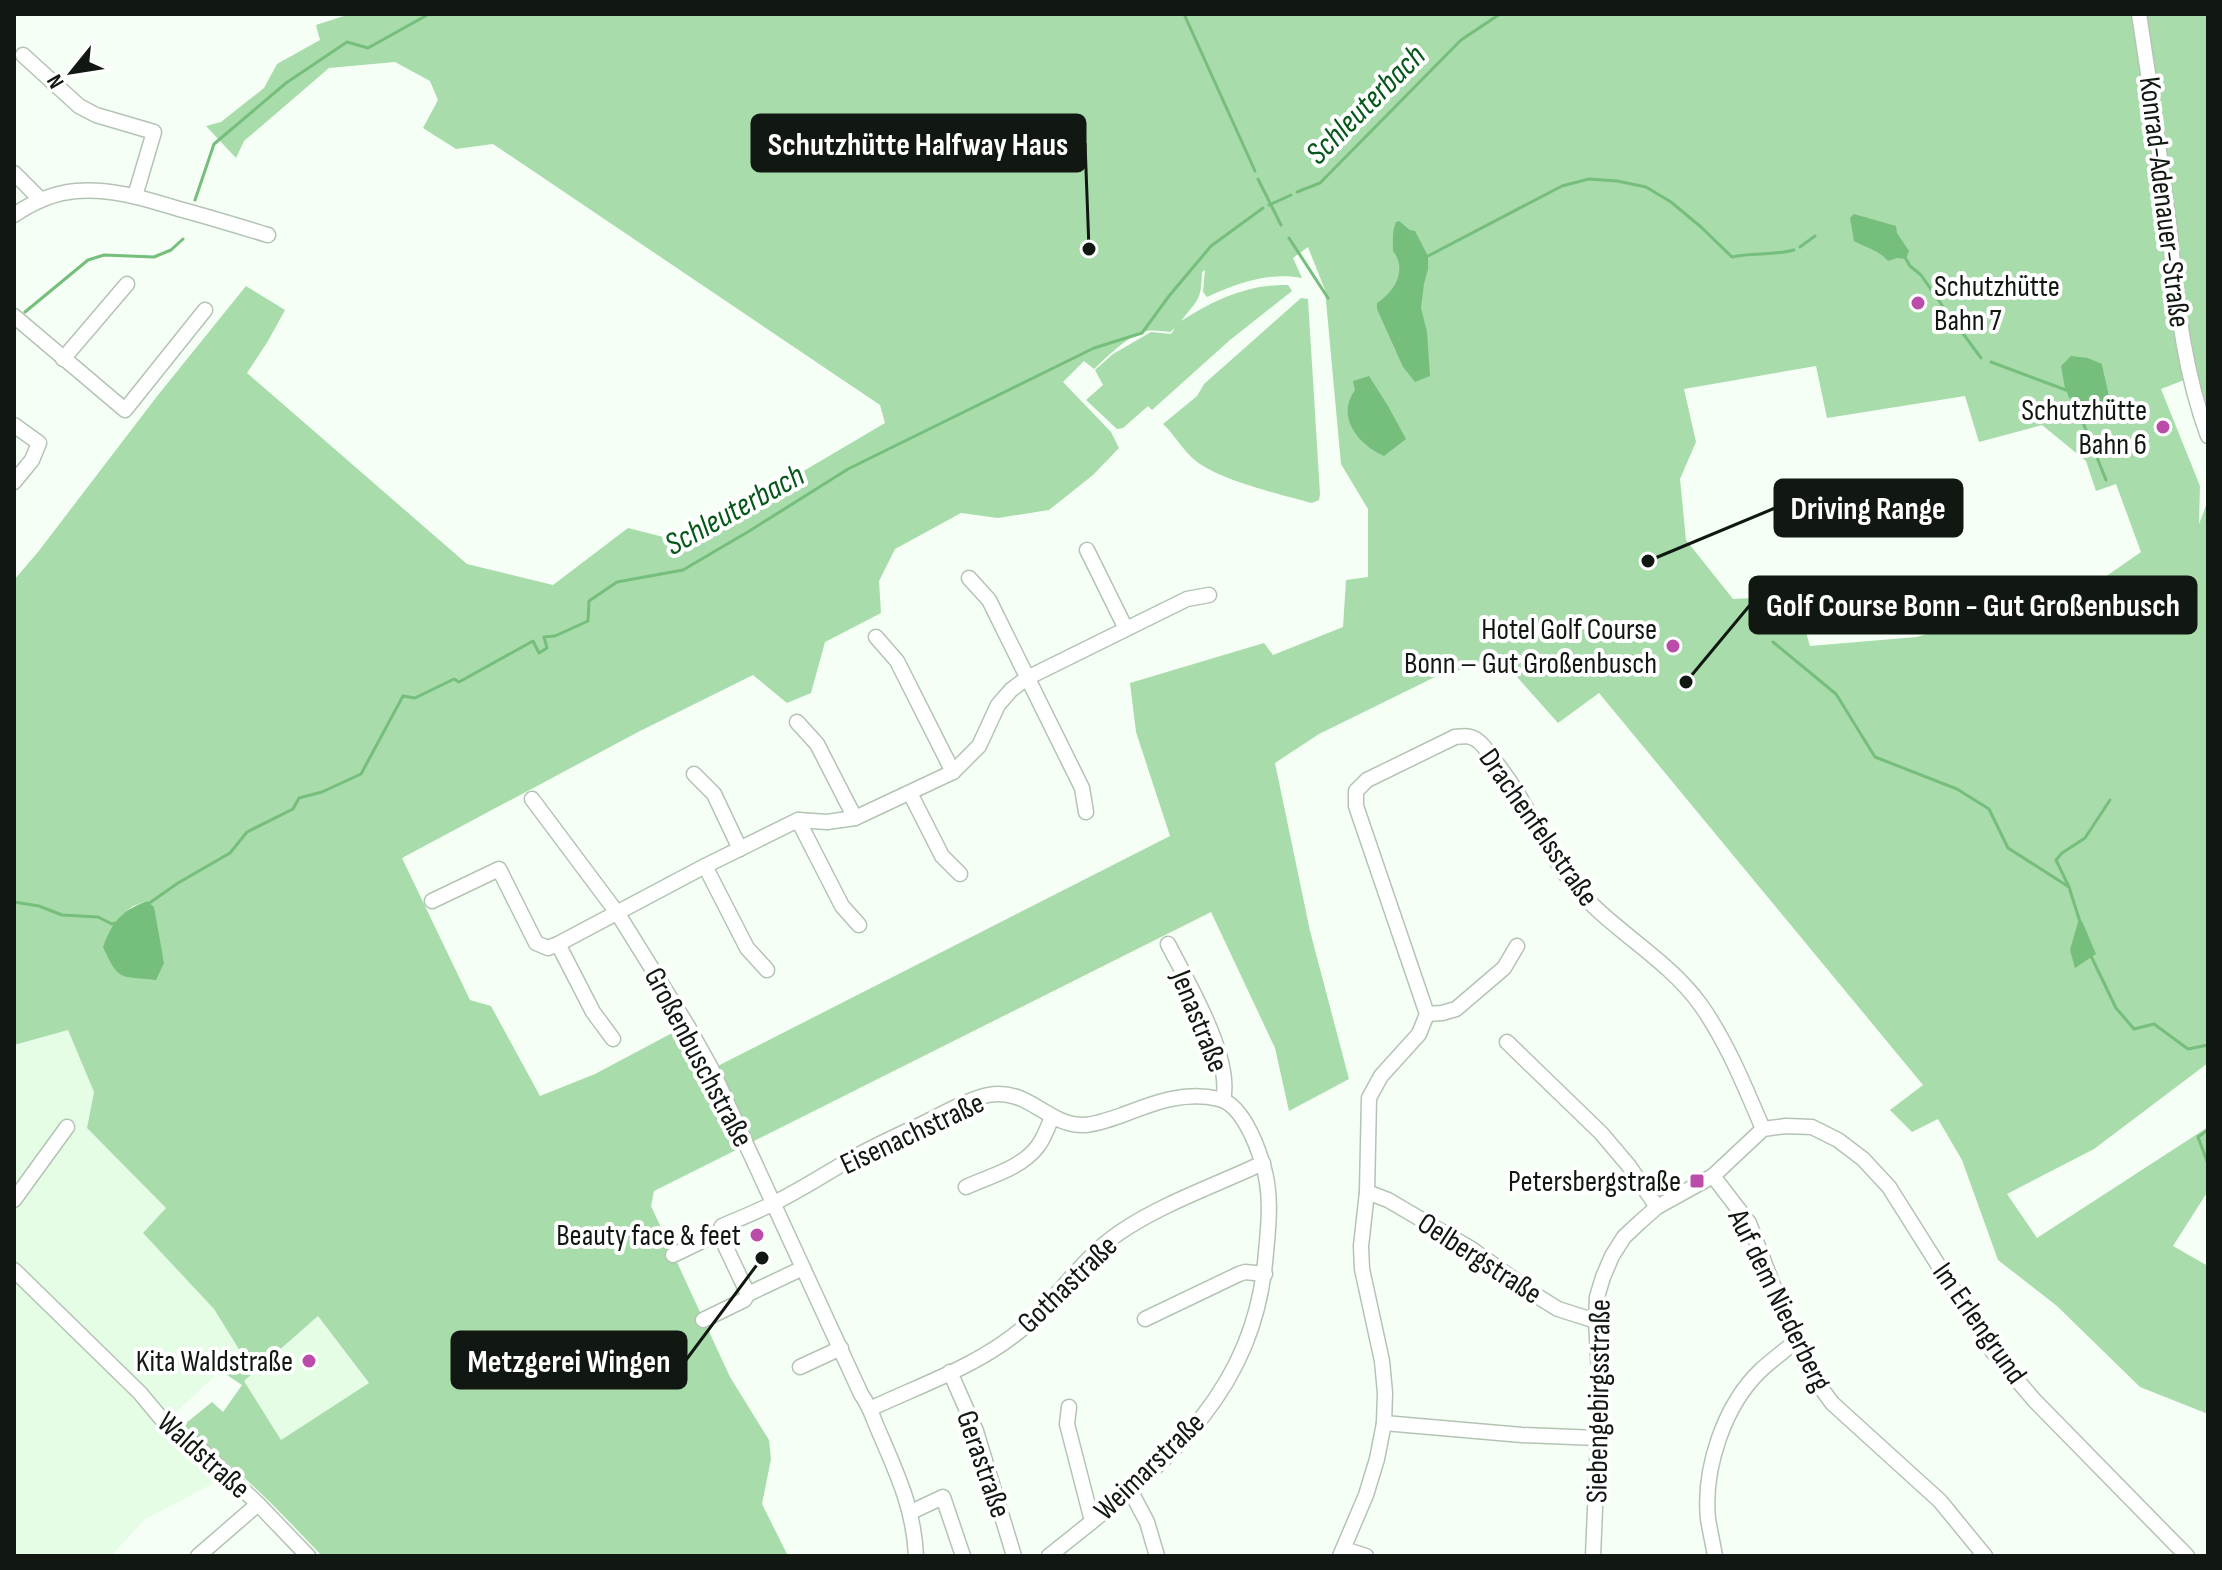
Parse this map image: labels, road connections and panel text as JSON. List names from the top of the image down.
{
  "streets": {
    "street": [
      "Konrad-Adenauer-Straße",
      "Drachenfelsstraße",
      "Jenastraße",
      "Großenbuschstraße",
      "Eisenachstraße",
      "Oelbergstraße",
      "Gothastraße",
      "Auf dem Niederberg",
      "Im Erlengrund",
      "Siebengebirgsstraße",
      "Waldstraße",
      "Gerastraße",
      "Weimarstraße"
    ]
  },
  "crossings": [
    ["Drachenfelsstraße", "Im Erlengrund"],
    ["Drachenfelsstraße", "Siebengebirgsstraße"],
    ["Jenastraße", "Eisenachstraße"],
    ["Jenastraße", "Weimarstraße"],
    ["Großenbuschstraße", "Eisenachstraße"],
    ["Großenbuschstraße", "Gothastraße"],
    ["Eisenachstraße", "Weimarstraße"],
    ["Oelbergstraße", "Siebengebirgsstraße"],
    ["Gothastraße", "Gerastraße"],
    ["Gothastraße", "Weimarstraße"],
    ["Auf dem Niederberg", "Siebengebirgsstraße"],
    ["Im Erlengrund", "Siebengebirgsstraße"]
  ],
  "water": ["Schleuterbach"],
  "places": {
    "other": [
      "Schutzhütte Halfway Haus",
      "Schutzhütte Bahn 7",
      "Schutzhütte Bahn 6",
      "Driving Range",
      "Hotel Golf Course Bonn – Gut Großenbusch",
      "Golf Course Bonn - Gut Großenbusch",
      "Beauty face & feet",
      "Metzgerei Wingen",
      "Kita Waldstraße"
    ],
    "transit": ["Petersbergstraße"]
  },
  "north": "bottom left"
}
